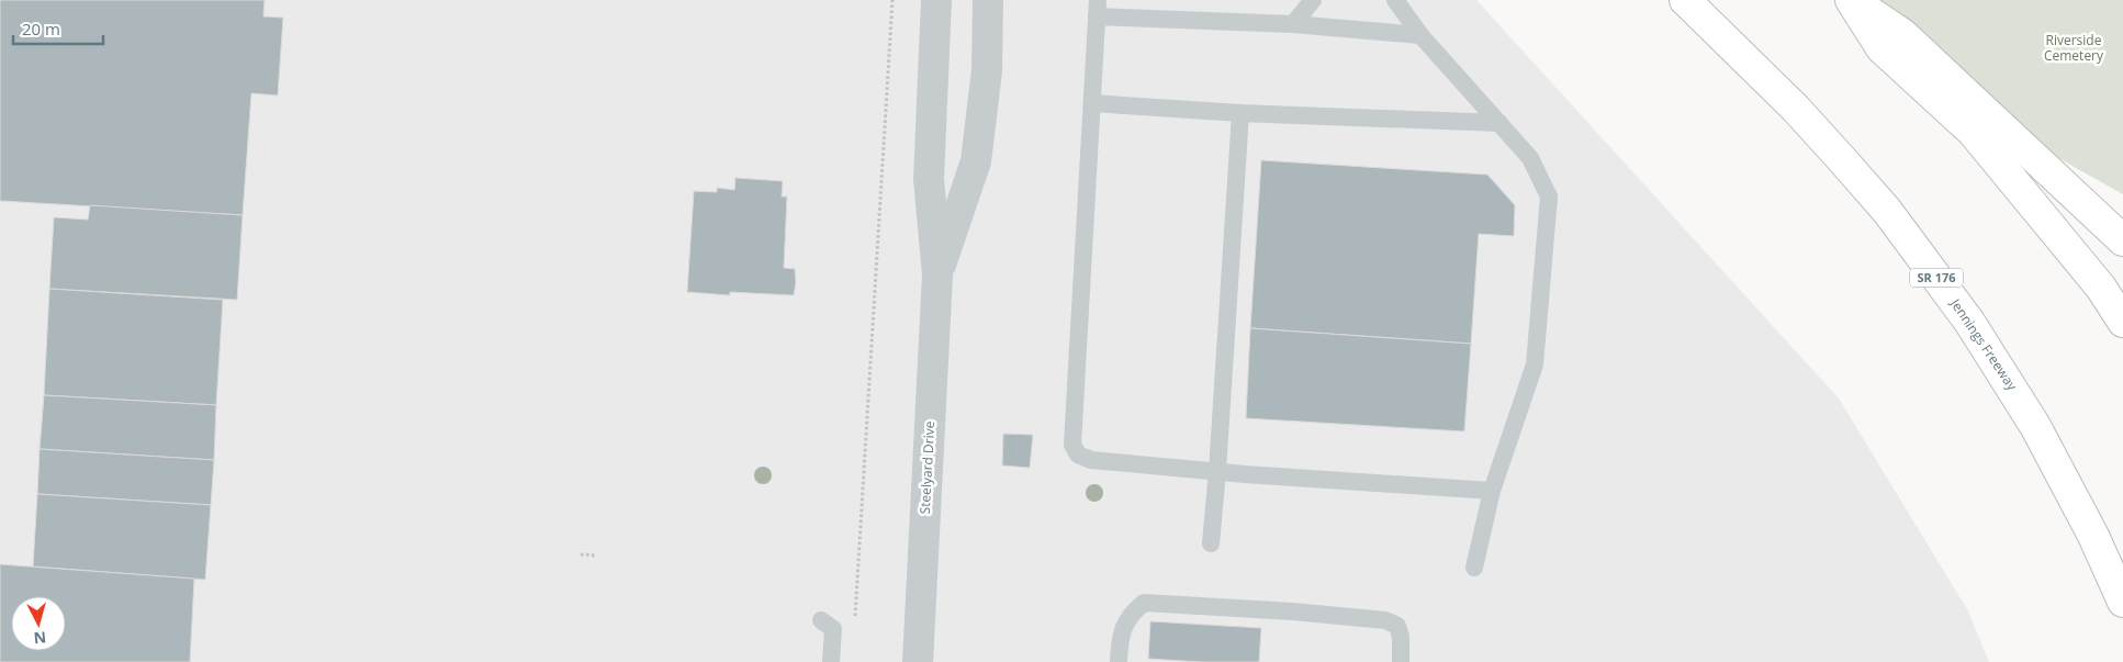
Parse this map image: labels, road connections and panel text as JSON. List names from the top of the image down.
{
  "streets": {
    "highway": ["SR 176", "Jennings Freeway"],
    "street": ["Steelyard Drive"]
  },
  "parks": ["Riverside Cemetery"],
  "scale_bar": "20 m",
  "north": "bottom"
}
